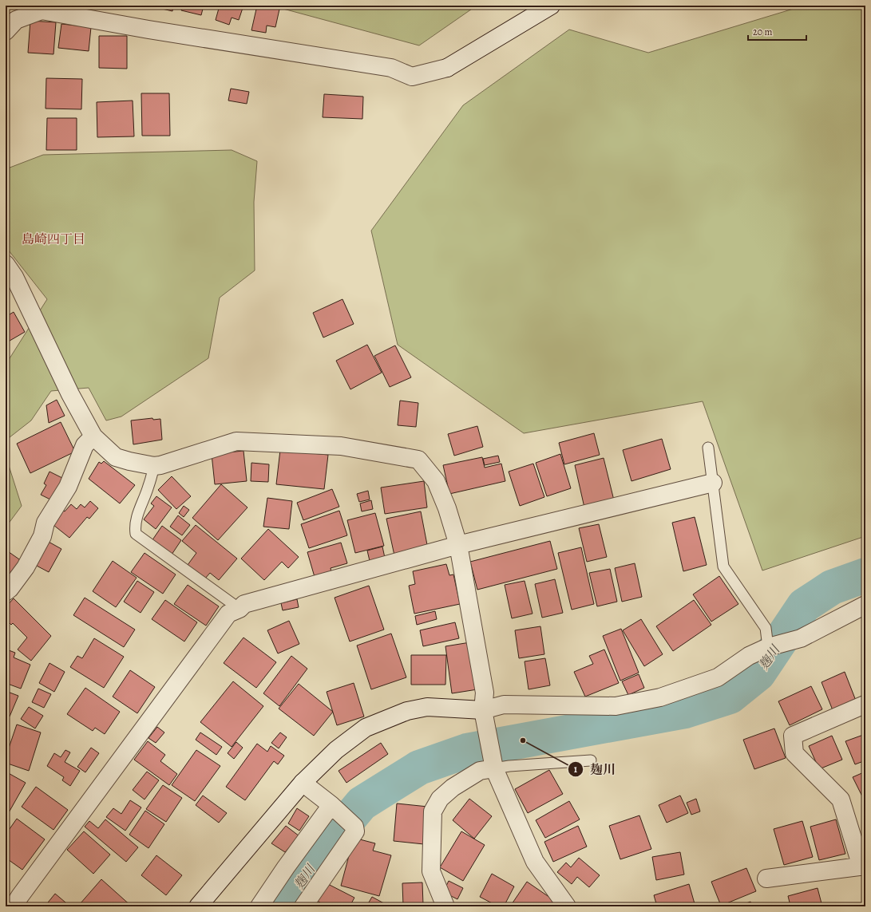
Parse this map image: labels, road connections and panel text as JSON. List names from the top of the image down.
{
  "districts": ["島崎四丁目"],
  "water": ["麹川"],
  "places": ["麹川"],
  "scale_bar": "20 m"
}
